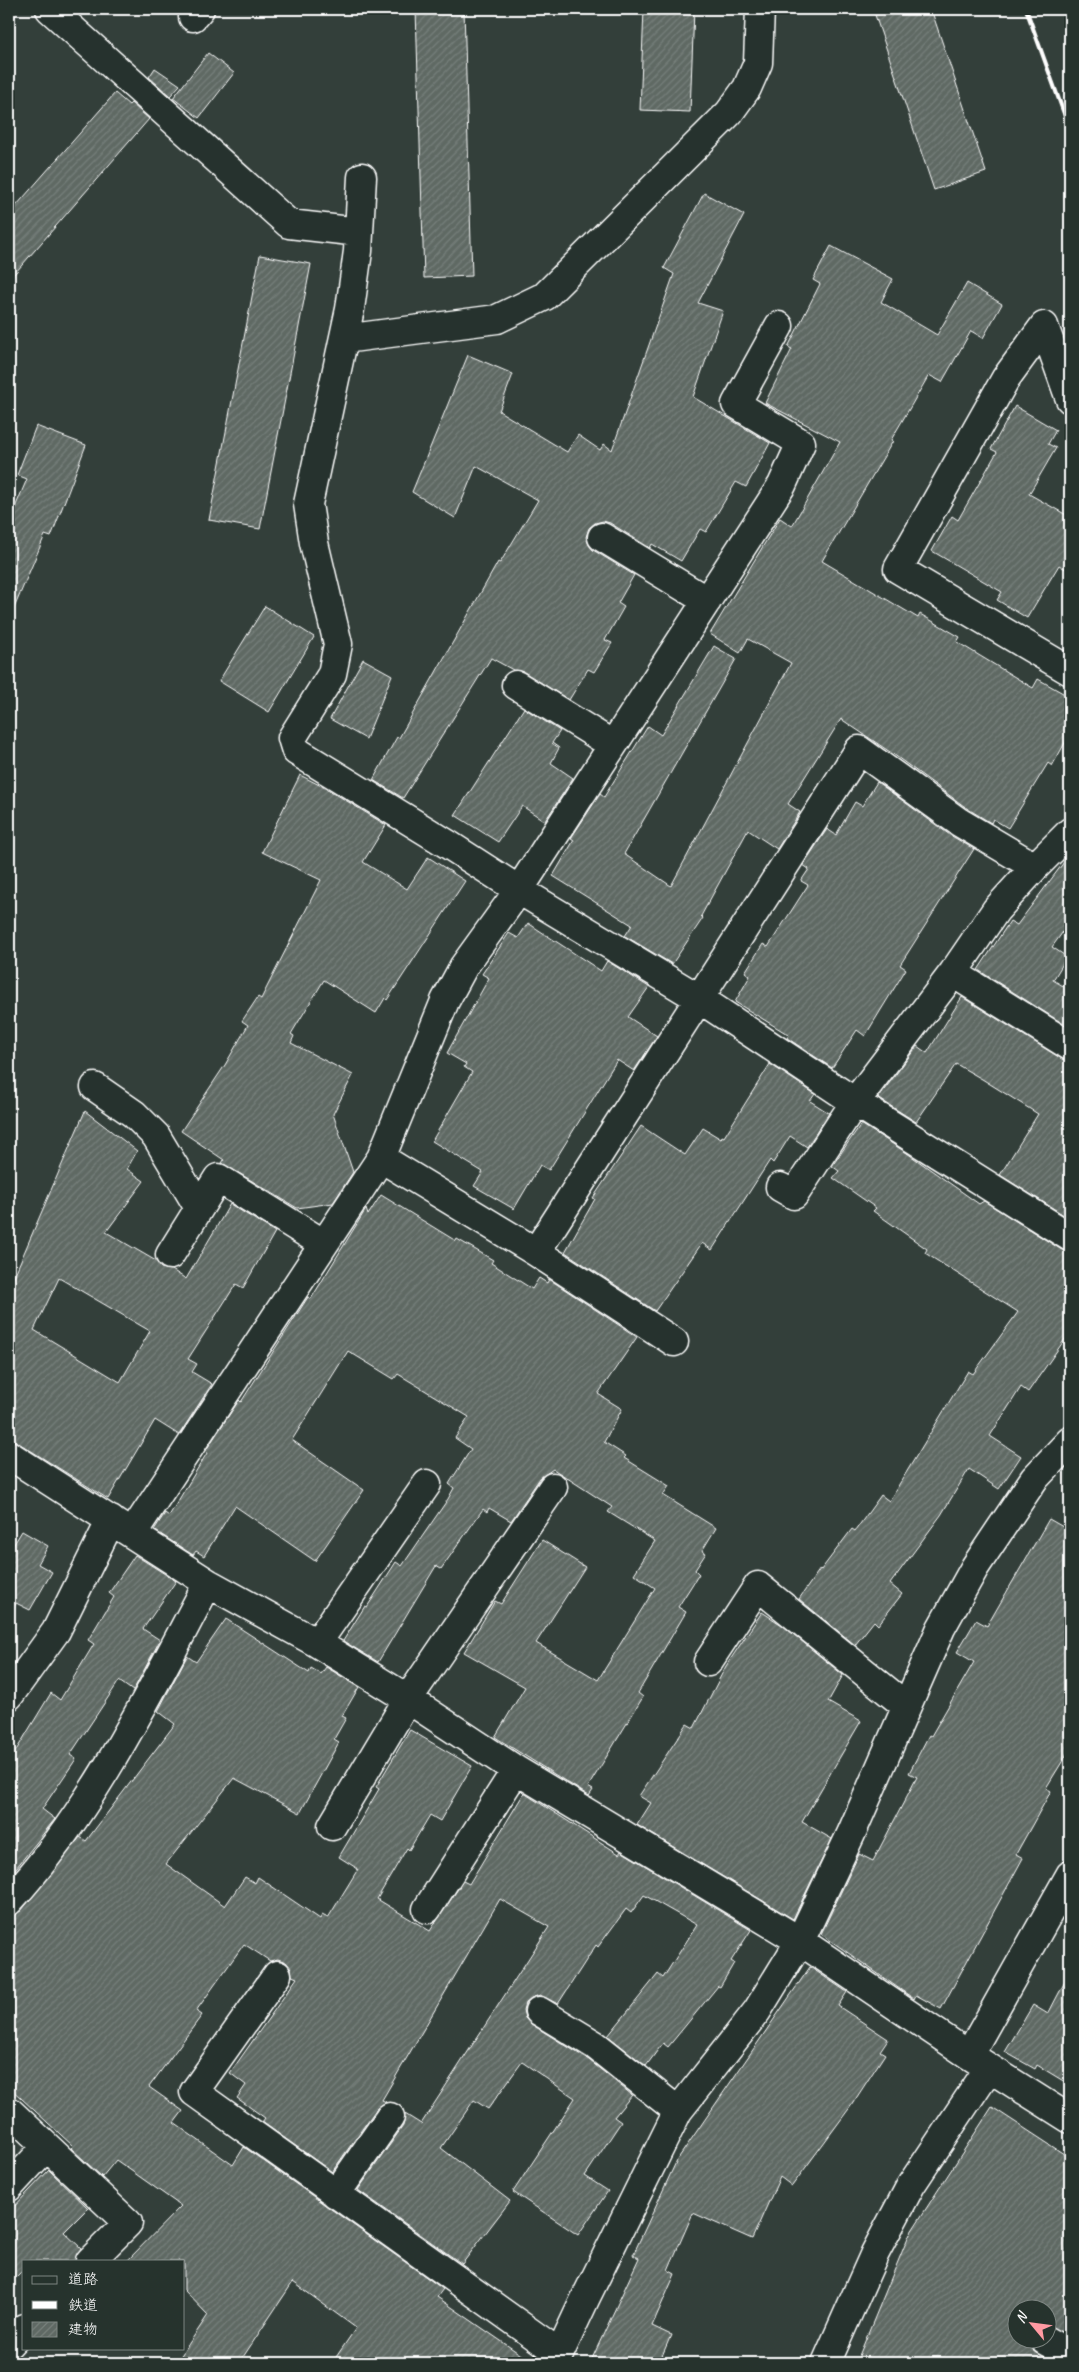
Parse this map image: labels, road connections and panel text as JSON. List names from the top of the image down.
{
  "legend": ["道路", "鉄道", "建物"],
  "north": "top left"
}
